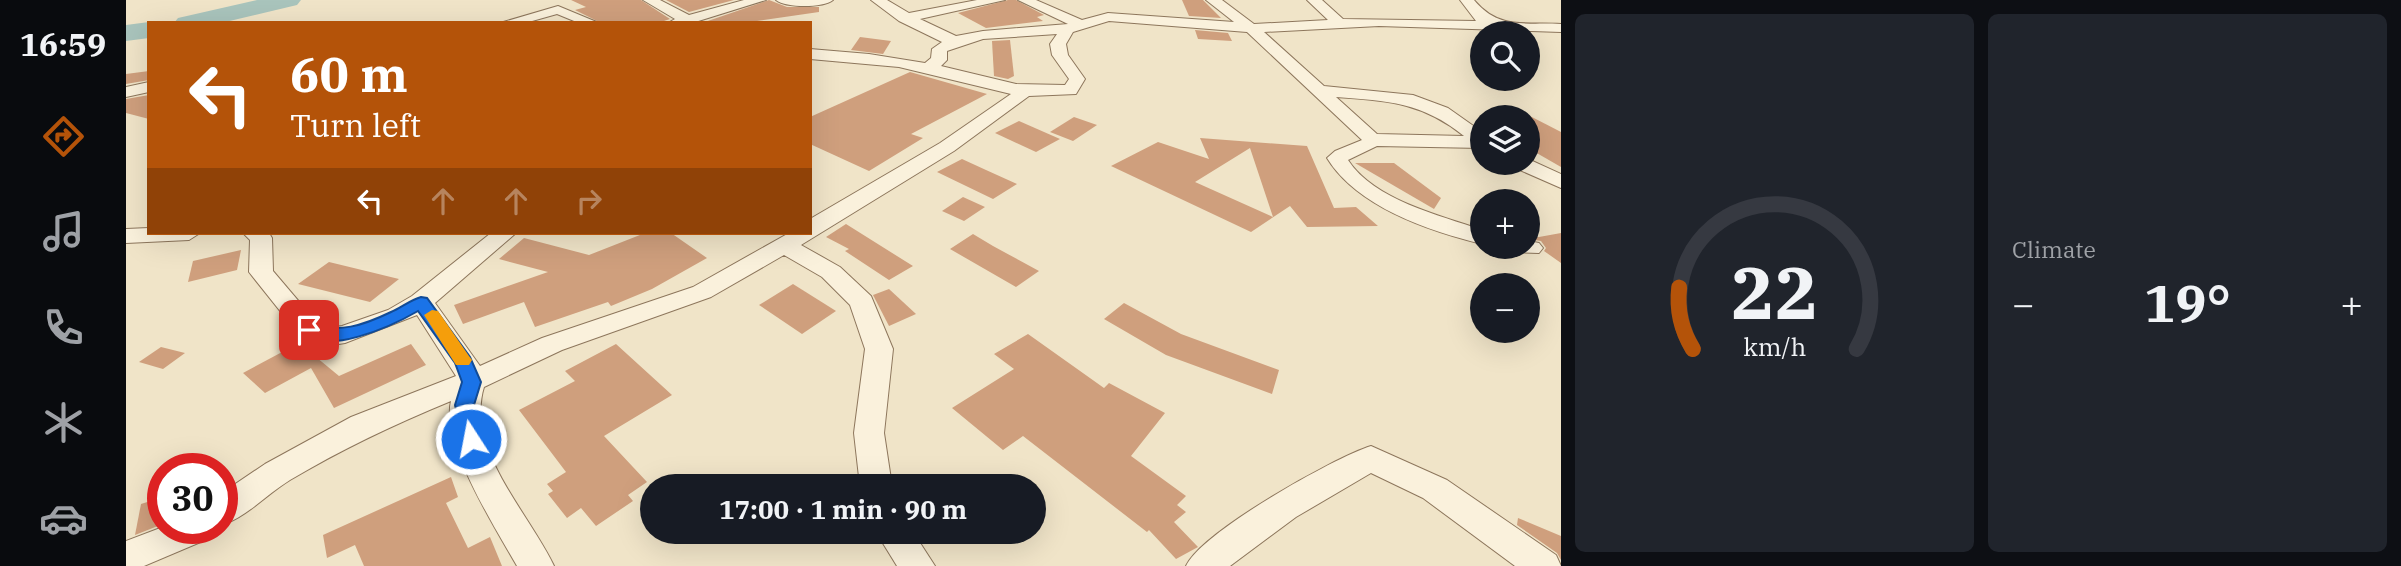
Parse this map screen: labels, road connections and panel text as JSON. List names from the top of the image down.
{
  "page": {
    "tabs": "16:59",
    "tile": "Climate",
    "map_buttons": ["+", "−"],
    "turn": ["60 m", "Turn left"],
    "heat": ["−", "19°", "+"],
    "limit": "30",
    "trip": "17:00 · 1 min · 90 m",
    "gauge": ["22", "km/h"]
  }
}
